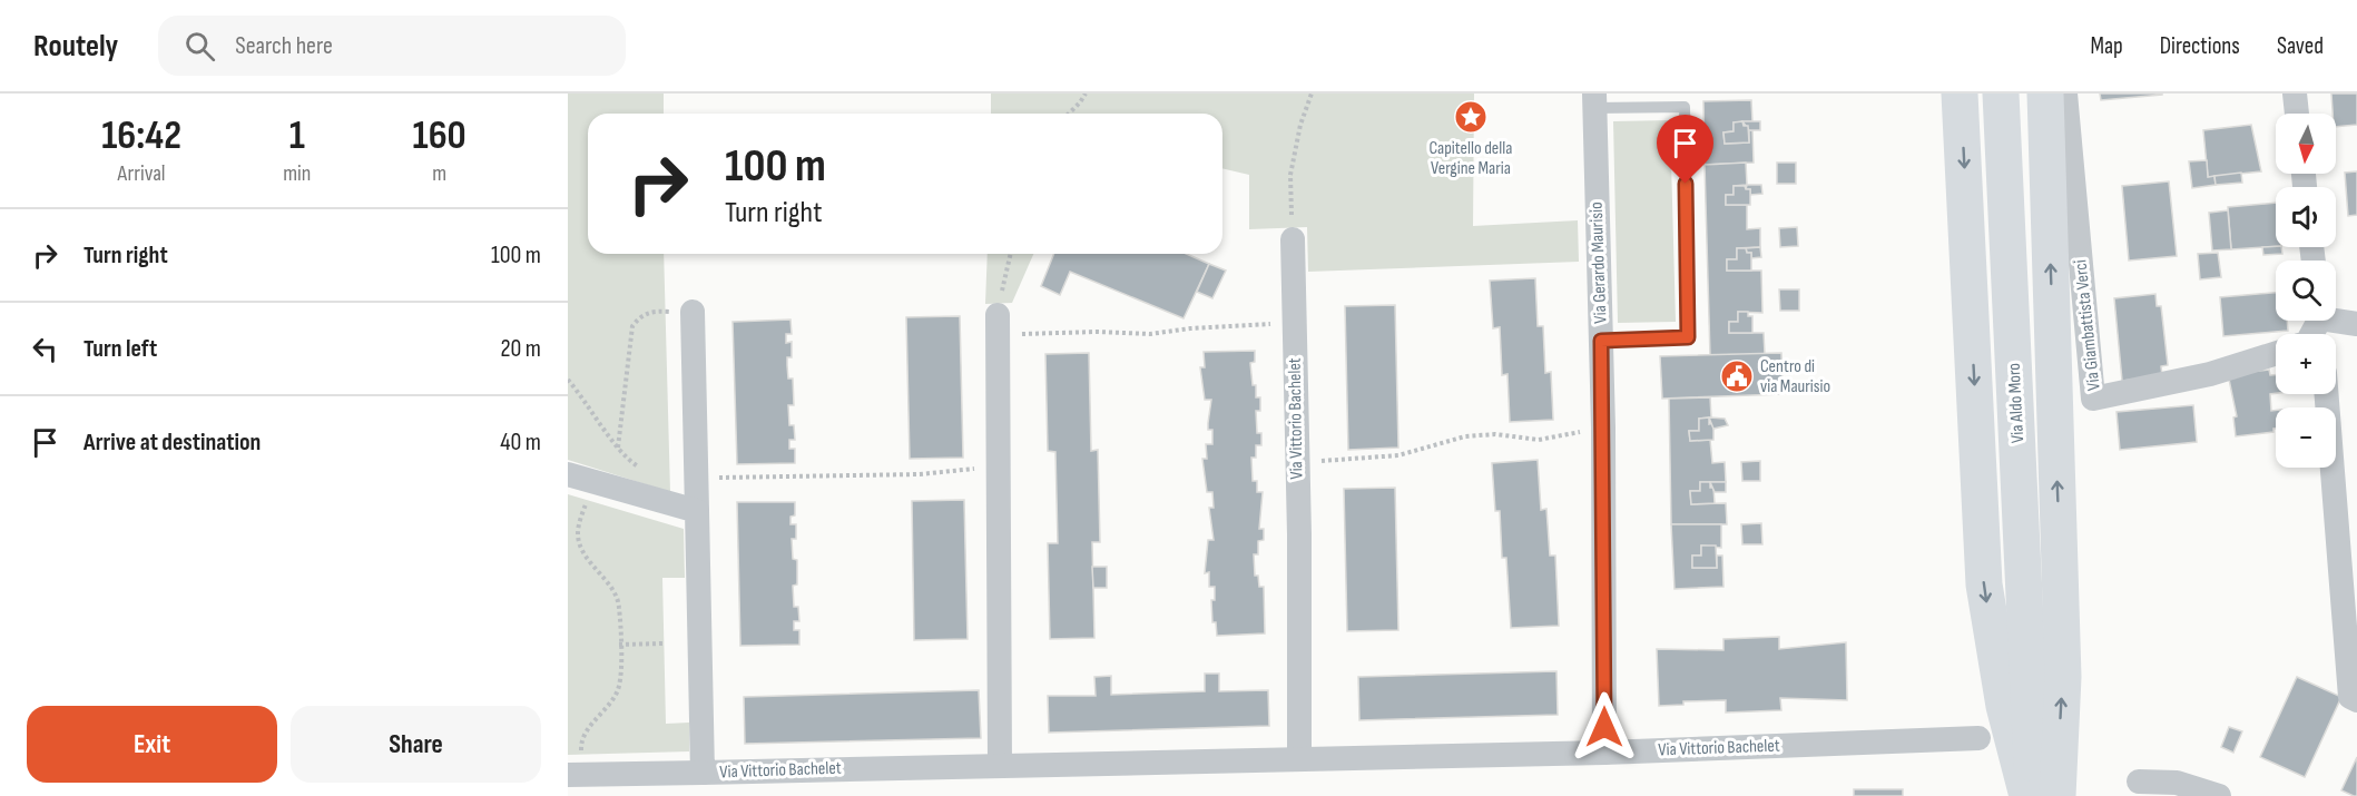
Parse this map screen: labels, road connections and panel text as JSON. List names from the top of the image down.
{
  "streets": {
    "main road": ["Via Aldo Moro"],
    "street": ["Via Gerardo Maurisio", "Via Giambattista Verci", "Via Vittorio Bachelet"]
  },
  "crossings": [
    ["Via Gerardo Maurisio", "Via Vittorio Bachelet"]
  ],
  "places": {
    "place": ["Capitello della Vergine Maria"],
    "public building": ["Centro di via Maurisio"]
  },
  "north": "bottom",
  "page": {
    "header": "Routely",
    "search": "Search here",
    "nav": ["Map", "Directions", "Saved"],
    "eta": [
      "16:42",
      "Arrival",
      "1",
      "min",
      "160",
      "m"
    ],
    "map_buttons": ["+", "−"],
    "turn": ["100 m", "Turn right"],
    "list": [
      {
        "name": "Turn right",
        "value": "100 m"
      },
      {
        "name": "Turn left",
        "value": "20 m"
      },
      {
        "name": "Arrive at destination",
        "value": "40 m"
      }
    ],
    "buttons": ["Exit", "Share"]
  }
}
